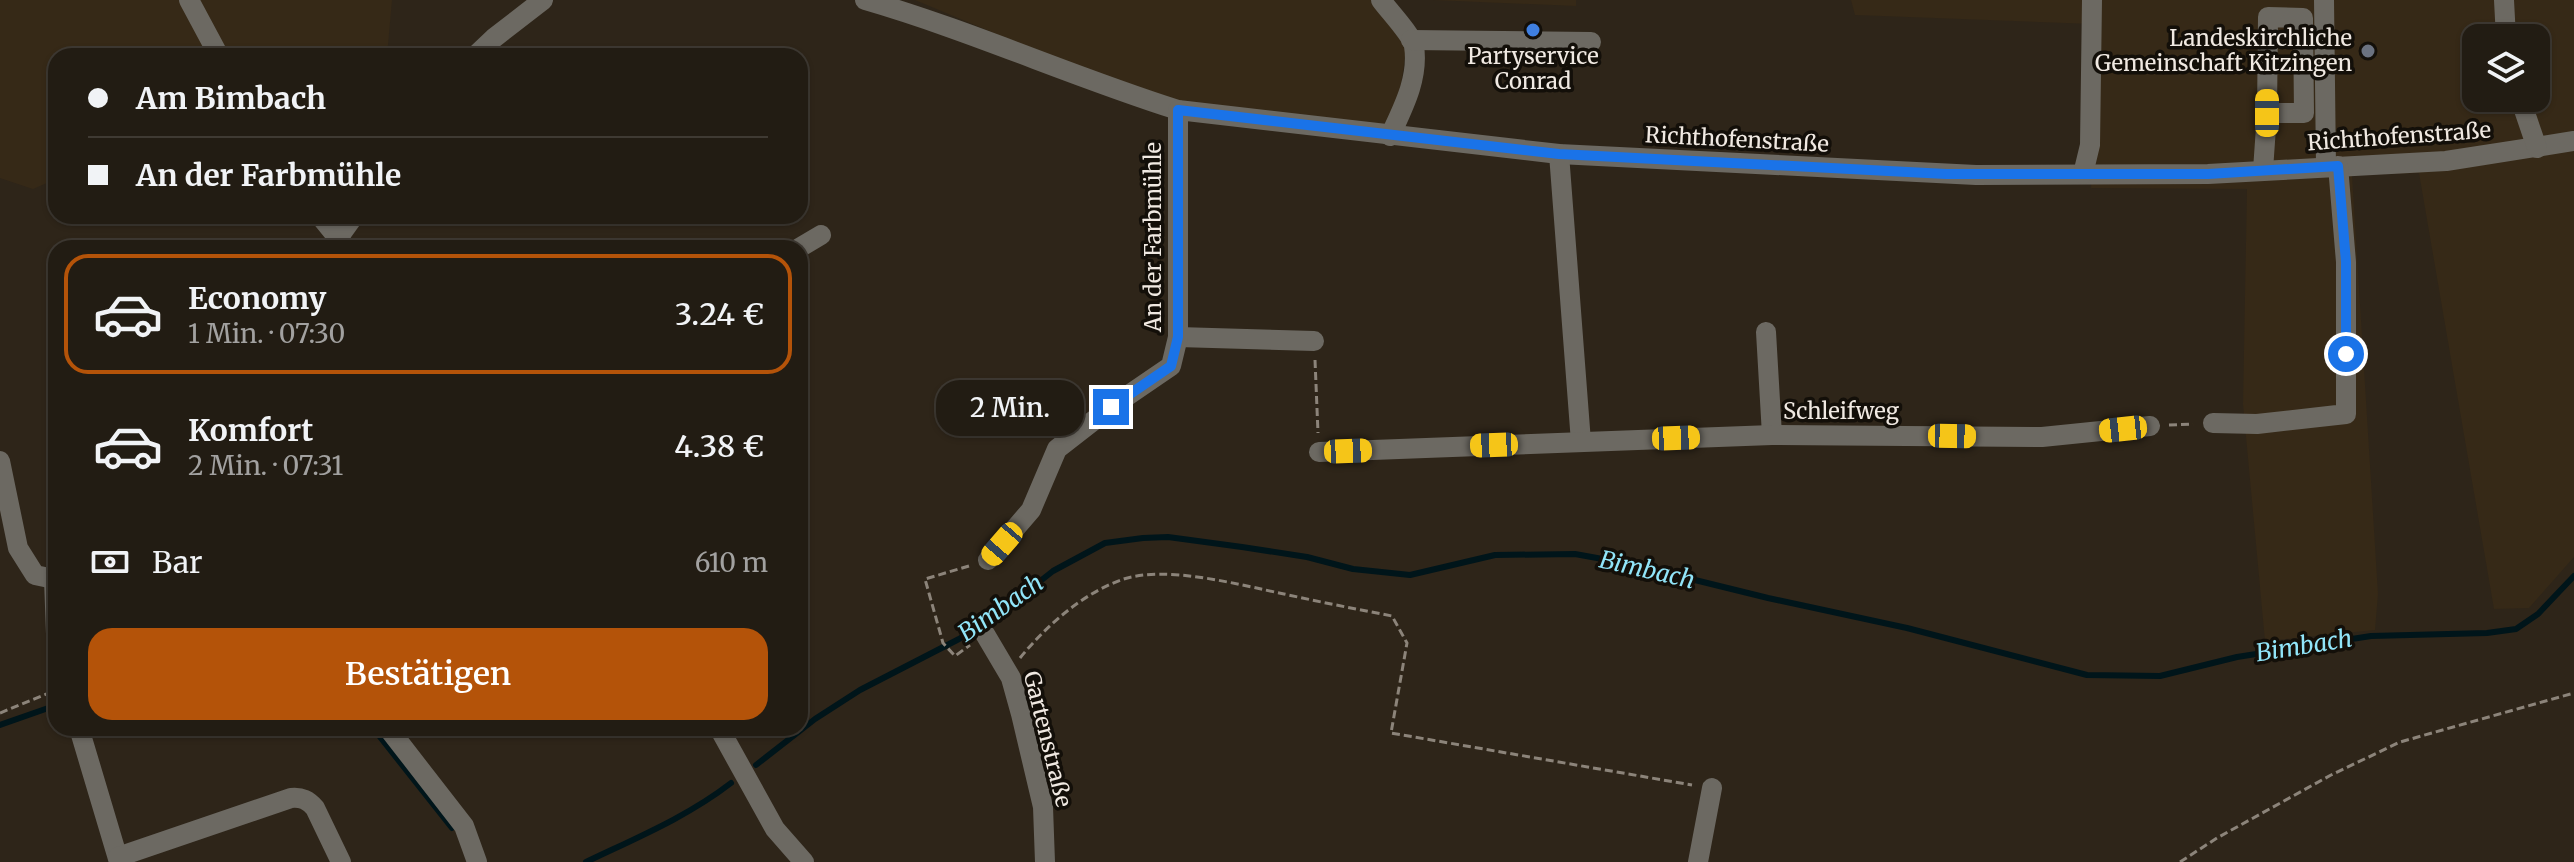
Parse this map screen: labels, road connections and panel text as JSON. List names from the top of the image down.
{
  "streets": {
    "street": [
      "Richthofenstraße",
      "An der Farbmühle",
      "Schleifweg",
      "Gartenstraße"
    ]
  },
  "crossings": [
    ["Richthofenstraße", "An der Farbmühle"]
  ],
  "water": ["Bimbach"],
  "places": ["Partyservice Conrad", "Landeskirchliche Gemeinschaft Kitzingen"],
  "page": {
    "banner": ["Am Bimbach", "An der Farbmühle"],
    "list": [
      {
        "name": "Economy",
        "note": "1 Min. · 07:30",
        "value": "3.24 €"
      },
      {
        "name": "Komfort",
        "note": "2 Min. · 07:31",
        "value": "4.38 €"
      }
    ],
    "bubble": "2 Min.",
    "pay": ["Bar", "610 m"],
    "buttons": "Bestätigen"
  }
}
